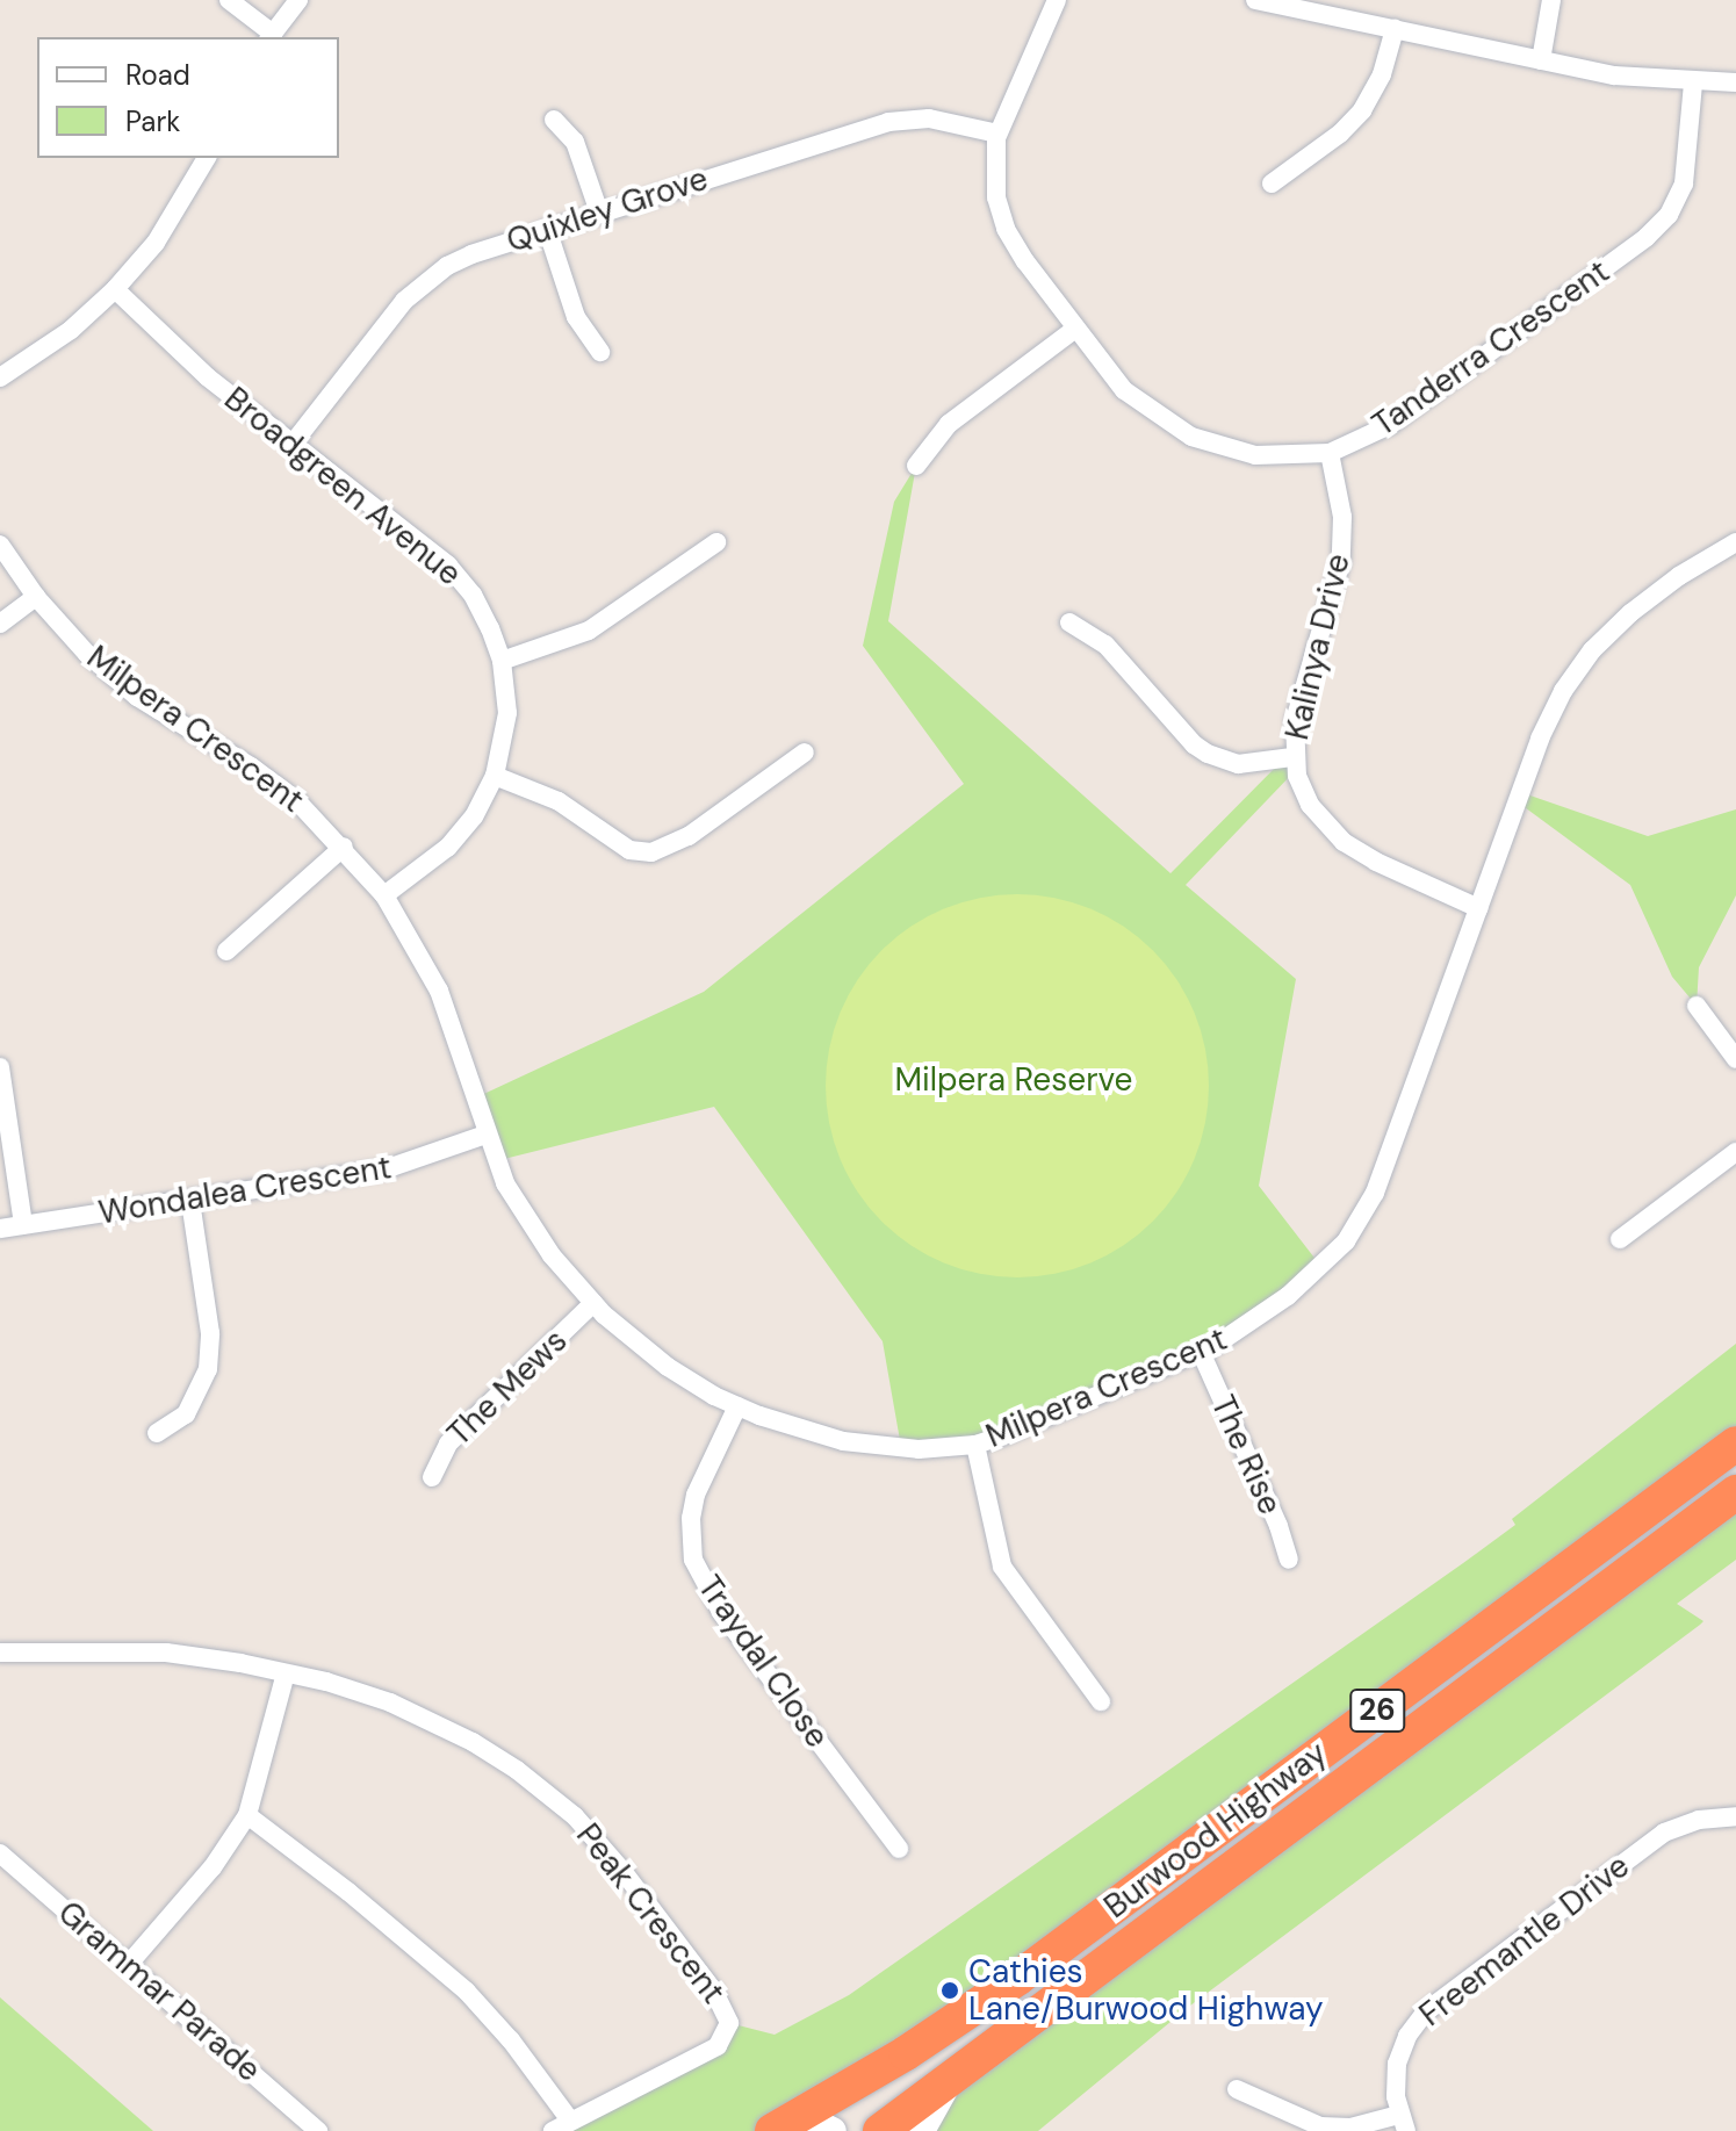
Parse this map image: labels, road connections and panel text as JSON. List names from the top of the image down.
{
  "streets": {
    "highway": ["26", "Burwood Highway"],
    "street": [
      "Quixley Grove",
      "Tanderra Crescent",
      "Broadgreen Avenue",
      "Kalinya Drive",
      "Milpera Crescent",
      "Wondalea Crescent",
      "The Mews",
      "The Rise",
      "Traydal Close",
      "Peak Crescent",
      "Freemantle Drive",
      "Grammar Parade"
    ]
  },
  "crossings": [
    ["Quixley Grove", "Tanderra Crescent"],
    ["Quixley Grove", "Broadgreen Avenue"],
    ["Tanderra Crescent", "Kalinya Drive"],
    ["Broadgreen Avenue", "Milpera Crescent"],
    ["Kalinya Drive", "Milpera Crescent"],
    ["Milpera Crescent", "Wondalea Crescent"],
    ["Milpera Crescent", "The Mews"],
    ["Milpera Crescent", "The Rise"],
    ["Milpera Crescent", "Traydal Close"]
  ],
  "parks": ["Milpera Reserve"],
  "places": ["Cathies Lane/Burwood Highway"],
  "legend": ["Road", "Park"]
}
